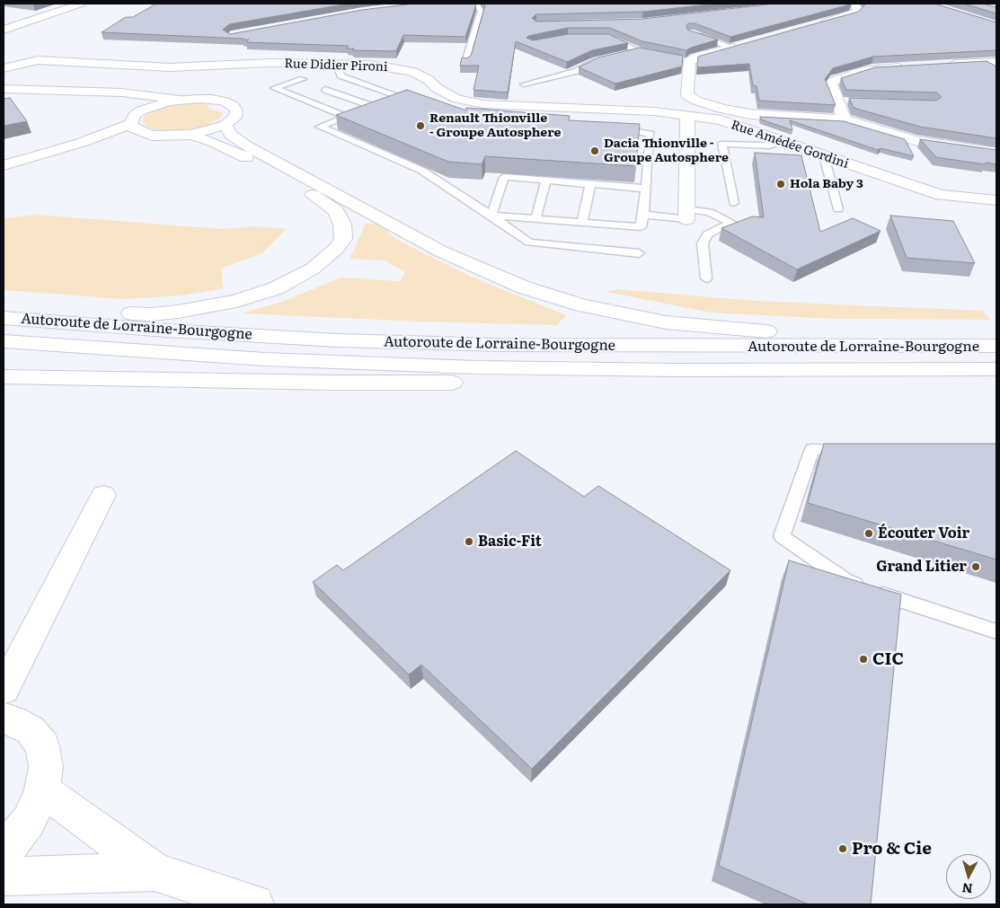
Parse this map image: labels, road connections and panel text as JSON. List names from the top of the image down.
{
  "streets": {
    "main road": ["Rue Didier Pironi", "Rue Amédée Gordini", "Autoroute de Lorraine-Bourgogne"]
  },
  "crossings": [
    ["Rue Didier Pironi", "Rue Amédée Gordini"]
  ],
  "places": [
    "Renault Thionville - Groupe Autosphere",
    "Dacia Thionville - Groupe Autosphere",
    "Hola Baby 3",
    "Écouter Voir",
    "Basic-Fit",
    "Grand Litier",
    "CIC",
    "Pro & Cie"
  ],
  "north": "bottom"
}
